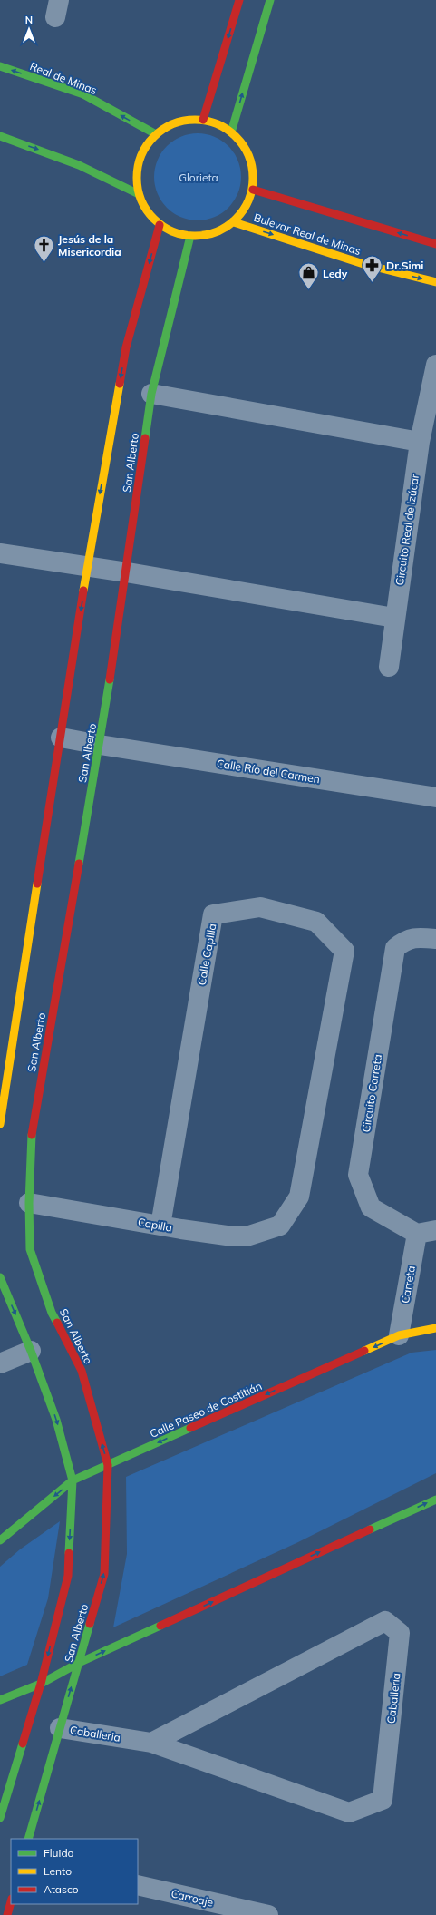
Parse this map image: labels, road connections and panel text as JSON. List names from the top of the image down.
{
  "streets": {
    "street": [
      "Real de Minas",
      "Bulevar Real de Minas",
      "San Alberto",
      "Circuito Real de Izúcar",
      "Calle Río del Carmen",
      "Calle Capilla",
      "Circuito Carreta",
      "Capilla",
      "Carreta",
      "Calle Paseo de Costitlán",
      "Caballeria",
      "Carroaje"
    ]
  },
  "crossings": [
    ["Real de Minas", "Bulevar Real de Minas"],
    ["Real de Minas", "San Alberto"],
    ["Bulevar Real de Minas", "San Alberto"],
    ["San Alberto", "Calle Río del Carmen"],
    ["San Alberto", "Capilla"],
    ["San Alberto", "Calle Paseo de Costitlán"],
    ["San Alberto", "Caballeria"],
    ["Calle Capilla", "Capilla"],
    ["Circuito Carreta", "Carreta"],
    ["Carreta", "Calle Paseo de Costitlán"]
  ],
  "one_way": ["Calle Paseo de Costitlán"],
  "parks": ["Glorieta"],
  "places": {
    "church": ["Jesús de la Misericordia"],
    "pharmacy": ["Dr.Simi"],
    "shop": ["Ledy"]
  },
  "legend": ["Fluido", "Lento", "Atasco"],
  "north": "top"
}
